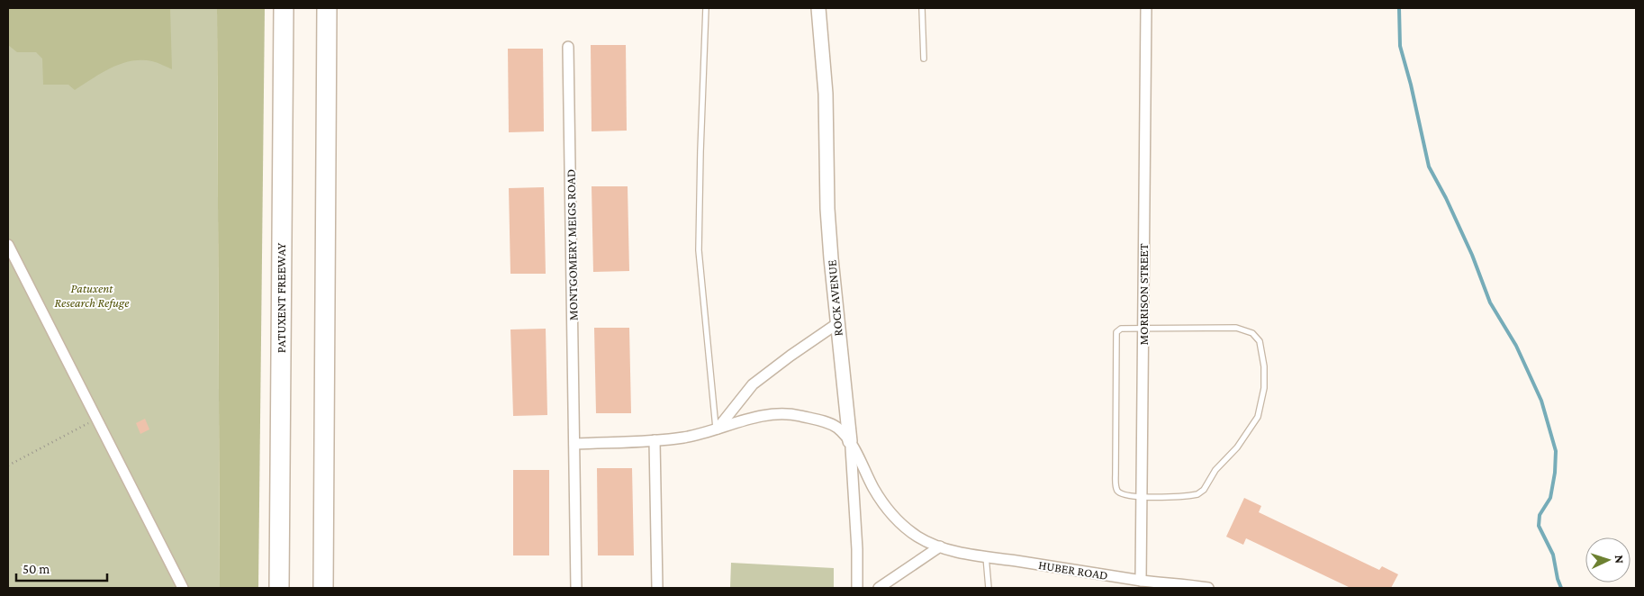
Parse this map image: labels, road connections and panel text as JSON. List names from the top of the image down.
{
  "streets": {
    "highway": ["PATUXENT FREEWAY"],
    "street": [
      "MONTGOMERY MEIGS ROAD",
      "MORRISON STREET",
      "ROCK AVENUE",
      "HUBER ROAD"
    ]
  },
  "crossings": [
    ["MORRISON STREET", "HUBER ROAD"],
    ["ROCK AVENUE", "HUBER ROAD"]
  ],
  "parks": ["Patuxent Research Refuge"],
  "scale_bar": "50 m",
  "north": "right"
}
